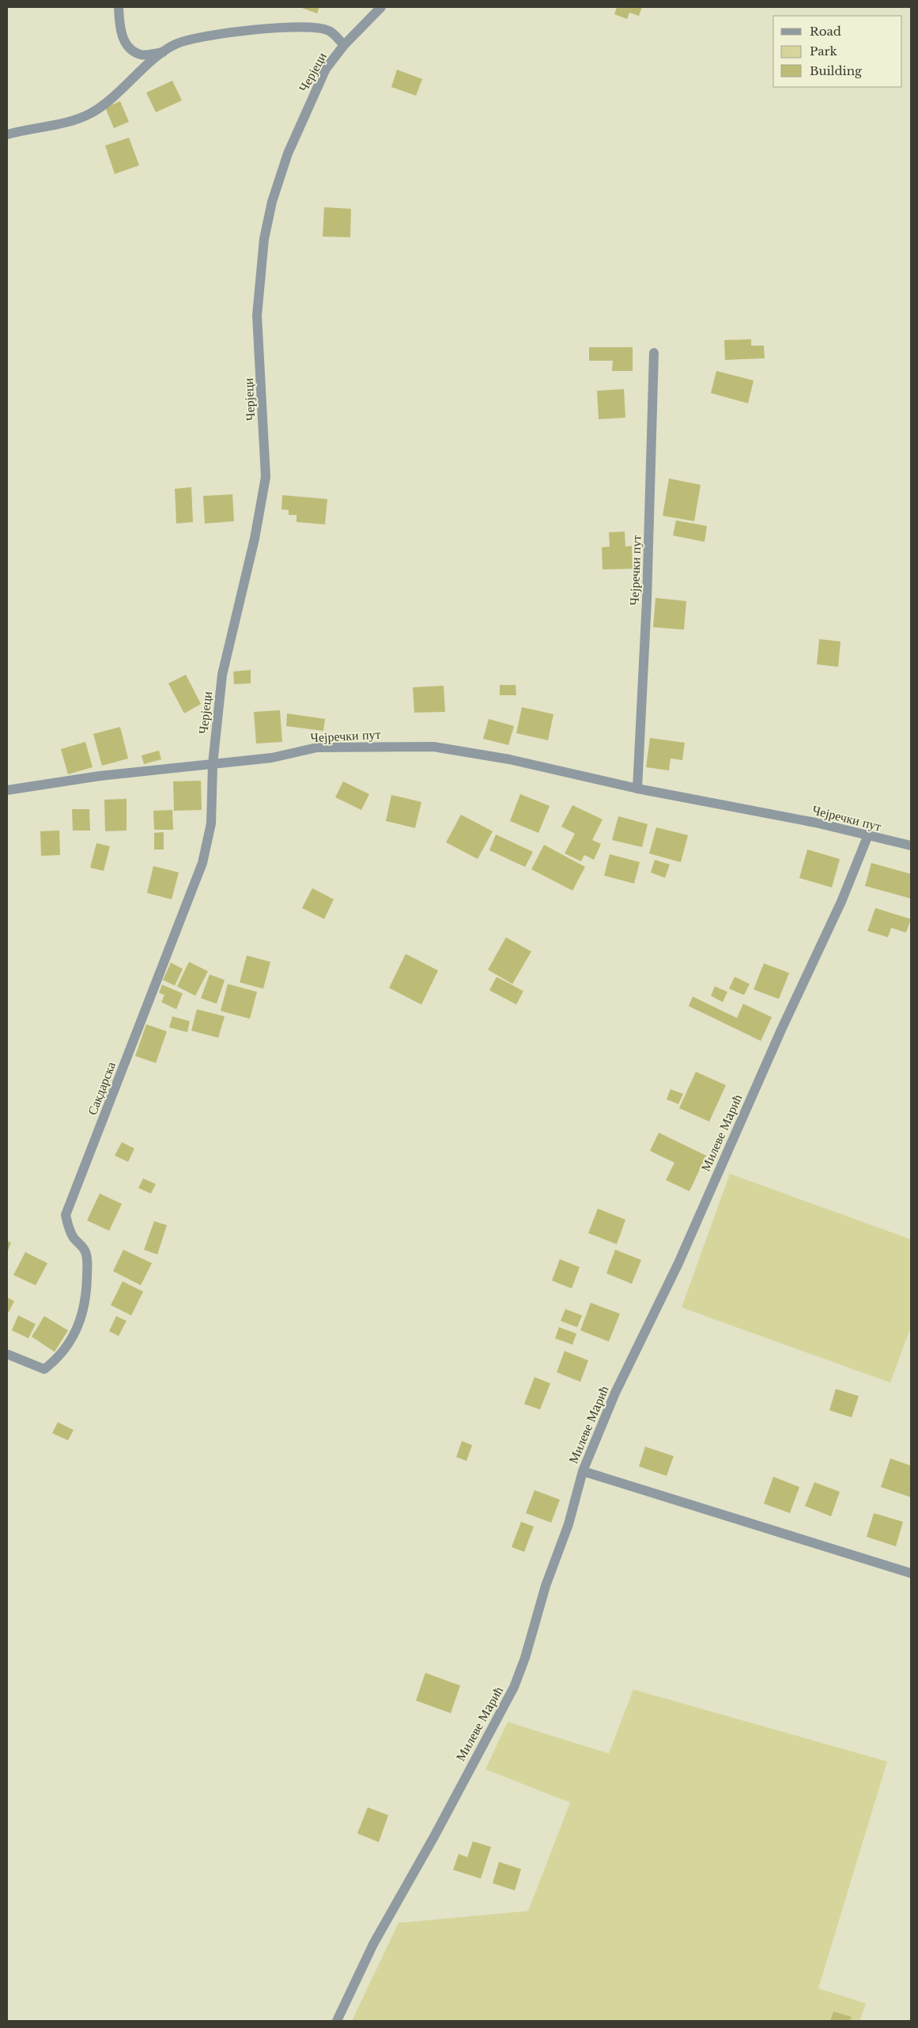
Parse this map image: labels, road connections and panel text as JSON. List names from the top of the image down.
{
  "streets": {
    "street": [
      "Черјеци",
      "Чејречки пут",
      "Сакдарска",
      "Милеве Мaрић"
    ]
  },
  "crossings": [
    ["Черјеци", "Чејречки пут"],
    ["Черјеци", "Сакдарска"],
    ["Чејречки пут", "Сакдарска"],
    ["Чејречки пут", "Милеве Мaрић"]
  ],
  "legend": ["Road", "Park", "Building"]
}
